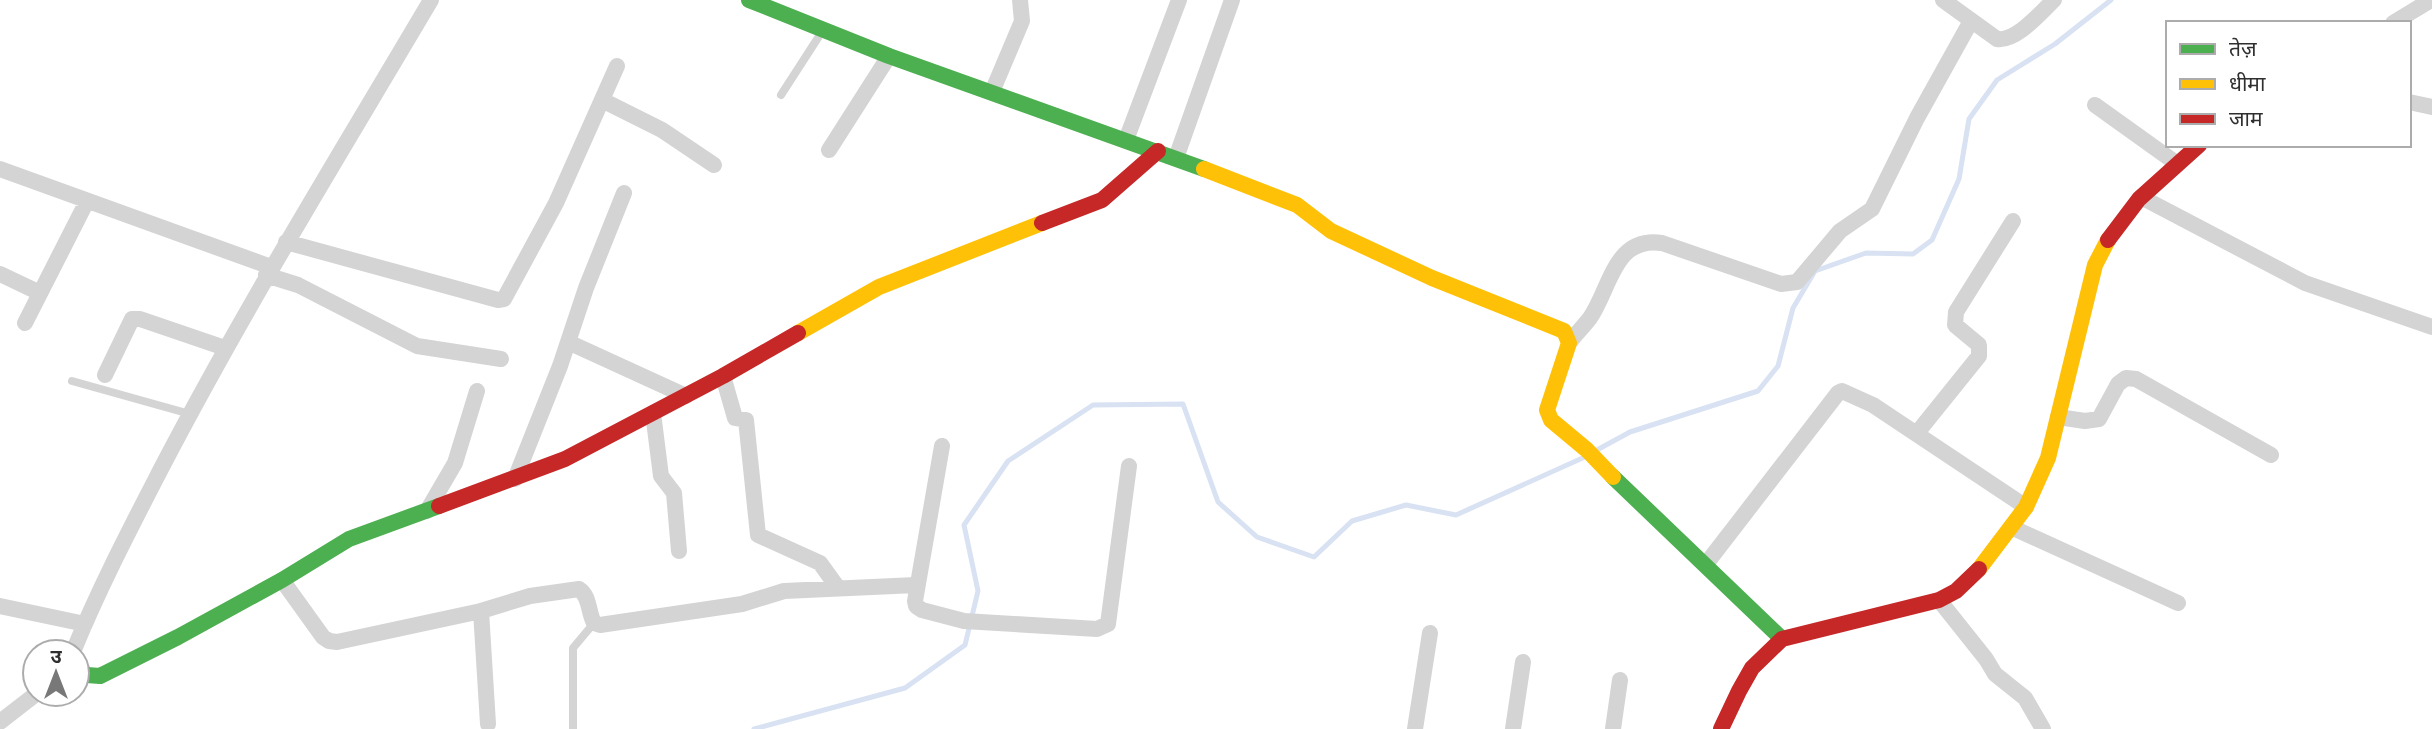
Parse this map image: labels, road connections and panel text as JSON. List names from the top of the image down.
{
  "legend": ["तेज़", "धीमा", "जाम"],
  "north": "top"
}
